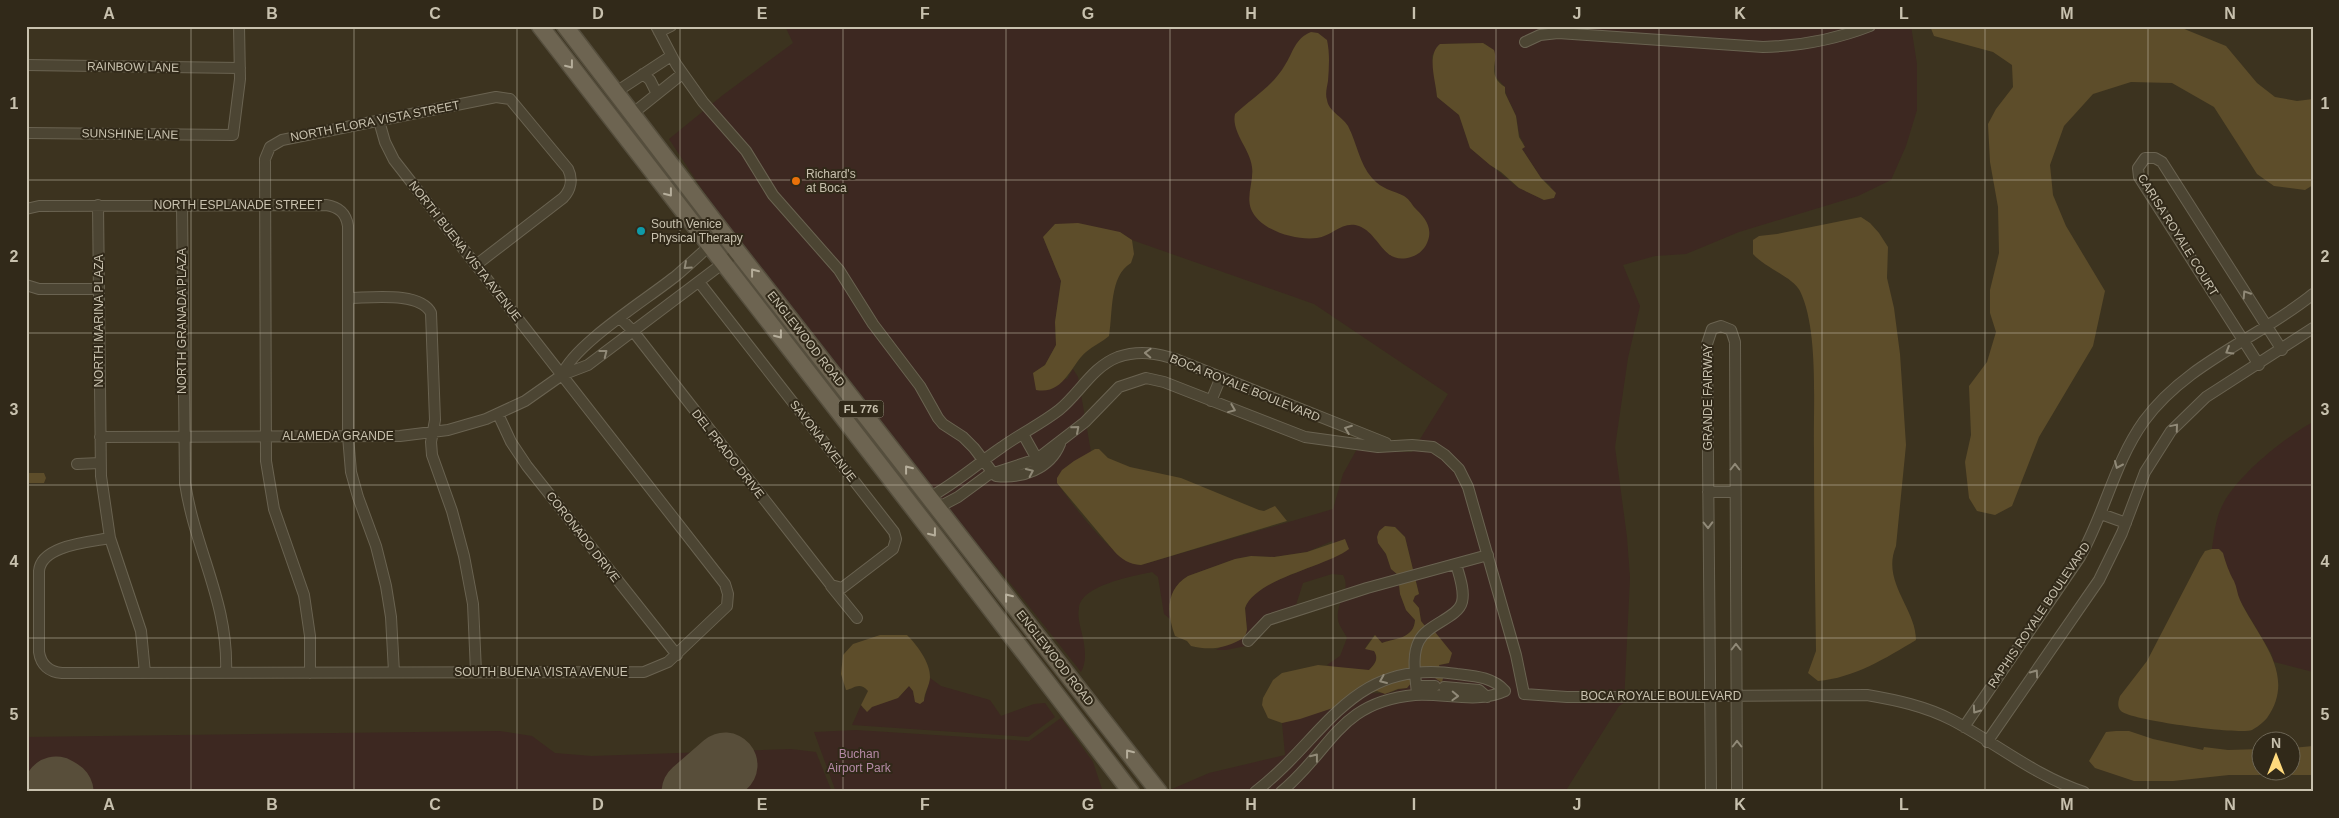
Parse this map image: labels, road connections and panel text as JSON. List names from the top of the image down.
{
  "streets": {
    "main road": ["ENGLEWOOD ROAD", "FL 776"],
    "street": [
      "RAINBOW LANE",
      "NORTH FLORA VISTA STREET",
      "SUNSHINE LANE",
      "NORTH ESPLANADE STREET",
      "CARISA ROYALE COURT",
      "NORTH BUENA VISTA AVENUE",
      "NORTH MARINA PLAZA",
      "NORTH GRANADA PLAZA",
      "BOCA ROYALE BOULEVARD",
      "GRANDE FAIRWAY",
      "ALAMEDA GRANDE",
      "SAVONA AVENUE",
      "DEL PRADO DRIVE",
      "CORONADO DRIVE",
      "RAPHIS ROYALE BOULEVARD",
      "SOUTH BUENA VISTA AVENUE"
    ]
  },
  "crossings": [
    ["RAINBOW LANE", "SUNSHINE LANE"],
    ["NORTH FLORA VISTA STREET", "NORTH ESPLANADE STREET"],
    ["NORTH FLORA VISTA STREET", "NORTH BUENA VISTA AVENUE"],
    ["NORTH FLORA VISTA STREET", "ALAMEDA GRANDE"],
    ["NORTH FLORA VISTA STREET", "SOUTH BUENA VISTA AVENUE"],
    ["NORTH ESPLANADE STREET", "NORTH MARINA PLAZA"],
    ["NORTH ESPLANADE STREET", "NORTH GRANADA PLAZA"],
    ["NORTH ESPLANADE STREET", "ALAMEDA GRANDE"],
    ["NORTH ESPLANADE STREET", "SOUTH BUENA VISTA AVENUE"],
    ["CARISA ROYALE COURT", "RAPHIS ROYALE BOULEVARD"],
    ["NORTH BUENA VISTA AVENUE", "ALAMEDA GRANDE"],
    ["NORTH BUENA VISTA AVENUE", "SOUTH BUENA VISTA AVENUE"],
    ["NORTH MARINA PLAZA", "ALAMEDA GRANDE"],
    ["NORTH MARINA PLAZA", "SOUTH BUENA VISTA AVENUE"],
    ["NORTH GRANADA PLAZA", "ALAMEDA GRANDE"],
    ["NORTH GRANADA PLAZA", "SOUTH BUENA VISTA AVENUE"],
    ["ENGLEWOOD ROAD", "BOCA ROYALE BOULEVARD"],
    ["BOCA ROYALE BOULEVARD", "GRANDE FAIRWAY"],
    ["BOCA ROYALE BOULEVARD", "RAPHIS ROYALE BOULEVARD"],
    ["ALAMEDA GRANDE", "CORONADO DRIVE"],
    ["ALAMEDA GRANDE", "SOUTH BUENA VISTA AVENUE"],
    ["SAVONA AVENUE", "DEL PRADO DRIVE"],
    ["CORONADO DRIVE", "SOUTH BUENA VISTA AVENUE"]
  ],
  "parks": ["Buchan Airport Park"],
  "places": ["Richard's at Boca", "South Venice Physical Therapy"],
  "north": "top",
  "grid": {
    "columns": [
      "A",
      "B",
      "C",
      "D",
      "E",
      "F",
      "G",
      "H",
      "I",
      "J",
      "K",
      "L",
      "M",
      "N"
    ],
    "rows": [
      "1",
      "2",
      "3",
      "4",
      "5"
    ]
  }
}
